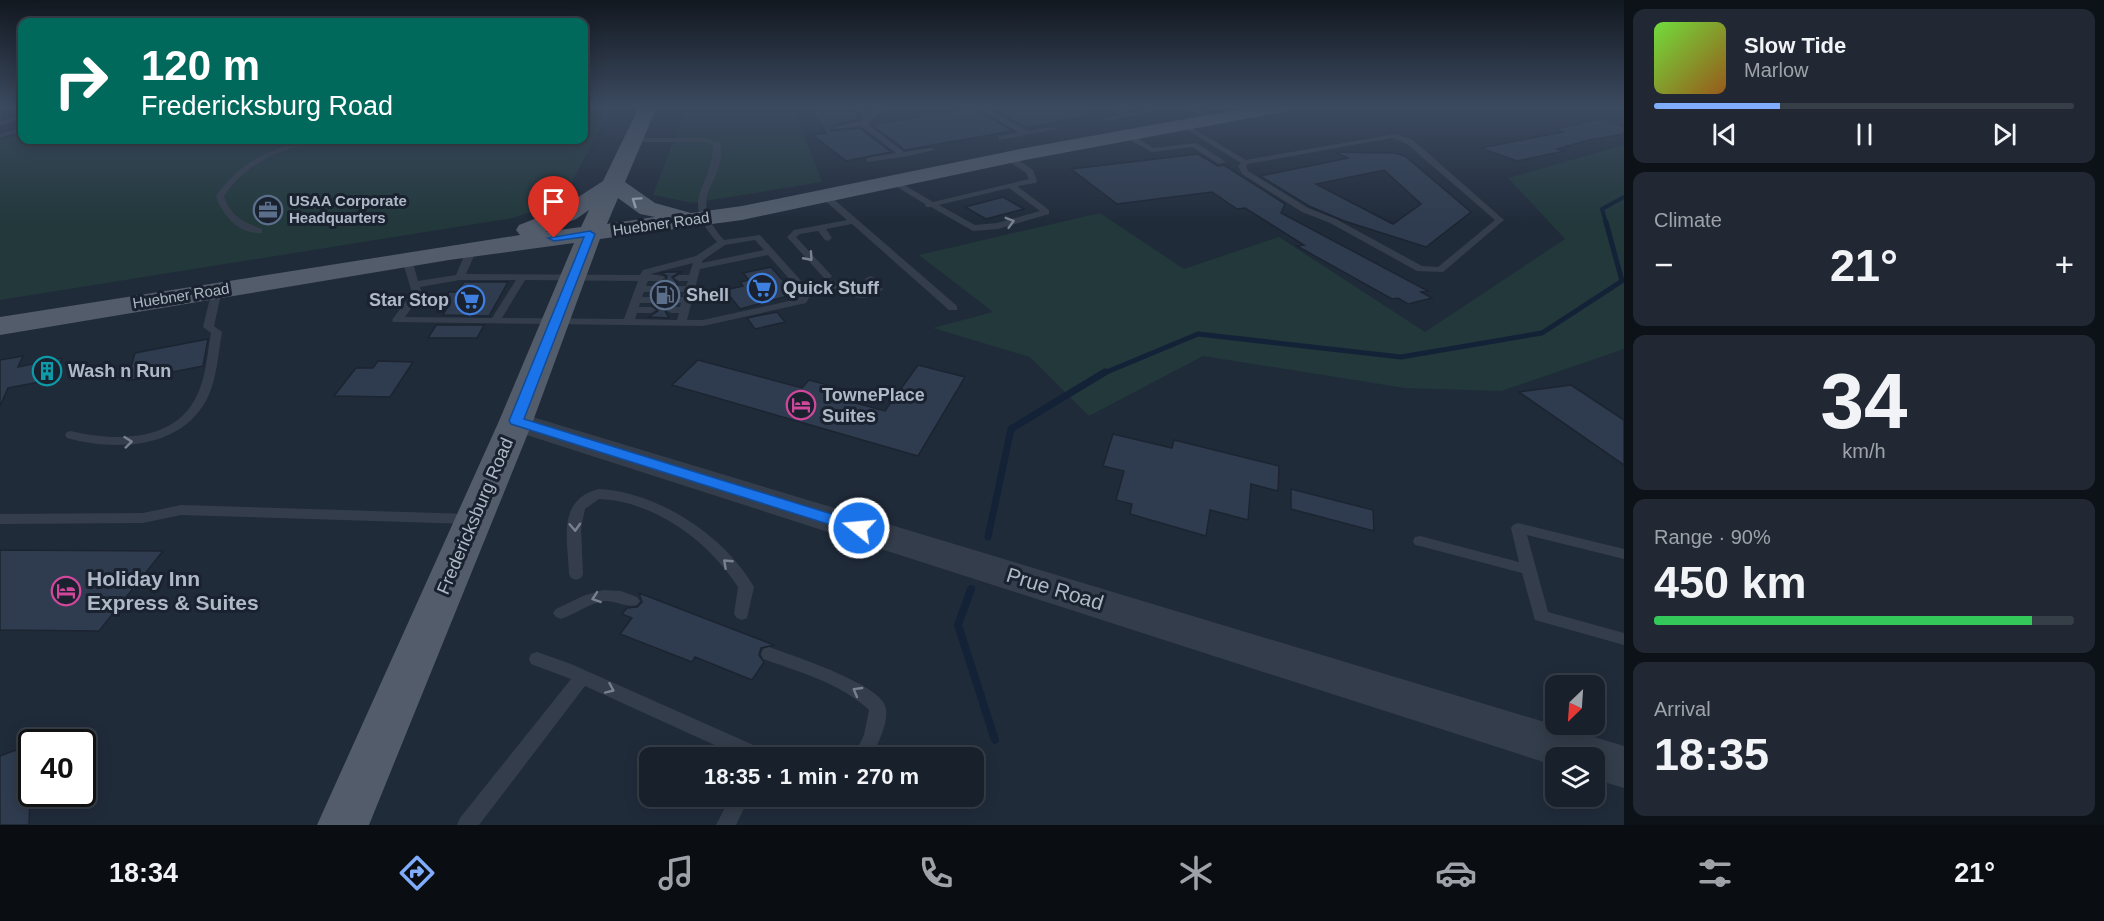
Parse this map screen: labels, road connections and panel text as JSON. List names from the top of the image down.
{
  "streets": {
    "main road": ["Huebner Road", "Fredericksburg Road"],
    "street": ["Prue Road"]
  },
  "crossings": [
    ["Huebner Road", "Fredericksburg Road"],
    ["Fredericksburg Road", "Prue Road"]
  ],
  "places": {
    "office": ["USAA Corporate Headquarters"],
    "supermarket": ["Quick Stuff", "Star Stop"],
    "fuel station": ["Shell"],
    "building": ["Wash n Run"],
    "hotel": ["TownePlace Suites", "Holiday Inn Express & Suites"]
  },
  "north": "bottom left",
  "page": {
    "turn": ["120 m", "Fredericksburg Road"],
    "song": ["Slow Tide", "Marlow"],
    "tile": [
      "Climate",
      ["34", "km/h"],
      ["Range · 90%", "450 km"],
      ["Arrival", "18:35"]
    ],
    "heat": ["−", "21°", "+"],
    "limit": "40",
    "trip": "18:35 · 1 min · 270 m",
    "tabs": ["18:34", "21°"]
  }
}
